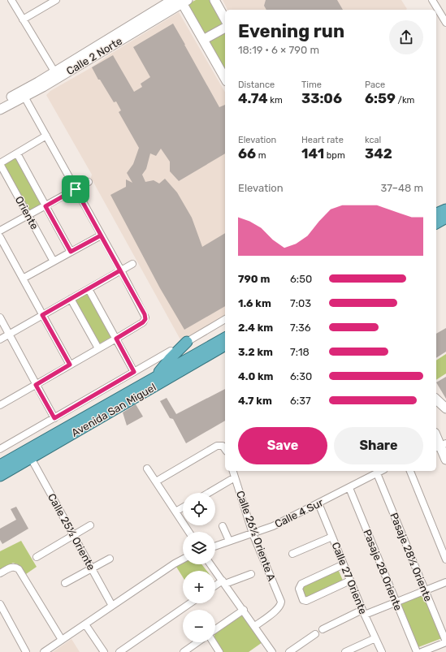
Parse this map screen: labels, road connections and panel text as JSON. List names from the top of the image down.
{
  "streets": {
    "highway": ["Avenida San Miguel"],
    "main road": ["Calle 2 Norte"],
    "street": [
      "Oriente",
      "Calle 4 Sur",
      "Calle 25½ Oriente",
      "Calle 26½ Oriente A",
      "Pasaje 28½ Oriente",
      "Pasaje 28 Oriente",
      "Calle 27 Oriente"
    ]
  },
  "crossings": [
    ["Avenida San Miguel", "Calle 25½ Oriente"],
    ["Calle 4 Sur", "Calle 26½ Oriente A"],
    ["Calle 4 Sur", "Pasaje 28½ Oriente"],
    ["Calle 4 Sur", "Pasaje 28 Oriente"],
    ["Calle 4 Sur", "Calle 27 Oriente"]
  ],
  "page": {
    "heading": ["Evening run", "18:19 · 6 × 790 m"],
    "stats": [
      ["Distance", "4.74 km"],
      ["Time", "33:06"],
      ["Pace", "6:59 /km"],
      ["Elevation", "66 m"],
      ["Heart rate", "141 bpm"],
      ["kcal", "342"]
    ],
    "chart": ["Elevation", "37–48 m"],
    "list": [
      {
        "name": "790 m",
        "note": "6:50"
      },
      {
        "name": "1.6 km",
        "note": "7:03"
      },
      {
        "name": "2.4 km",
        "note": "7:36"
      },
      {
        "name": "3.2 km",
        "note": "7:18"
      },
      {
        "name": "4.0 km",
        "note": "6:30"
      },
      {
        "name": "4.7 km",
        "note": "6:37"
      }
    ],
    "buttons": ["Save", "Share"],
    "map_buttons": ["+", "−"]
  }
}
